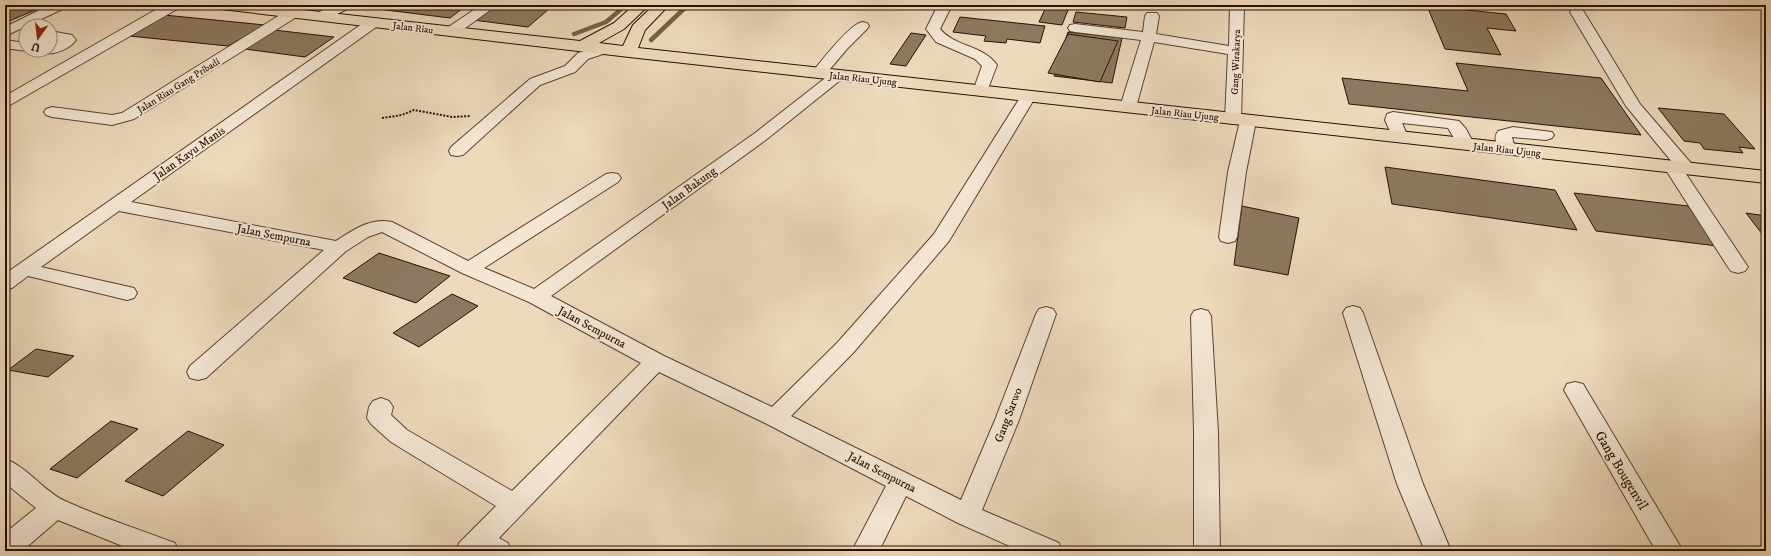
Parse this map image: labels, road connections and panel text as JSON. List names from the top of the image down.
{
  "streets": {
    "main road": ["Jalan Riau", "Jalan Riau Ujung"],
    "street": [
      "Gang Wirakarya",
      "Jalan Riau Gang Pribadi",
      "Jalan Kayu Manis",
      "Jalan Bakung",
      "Jalan Sempurna",
      "Gang Sarwo",
      "Gang Bougenvil"
    ]
  },
  "crossings": [
    ["Jalan Riau", "Jalan Riau Ujung"],
    ["Jalan Riau", "Jalan Riau Gang Pribadi"],
    ["Jalan Riau", "Jalan Kayu Manis"],
    ["Gang Wirakarya", "Jalan Riau Ujung"],
    ["Jalan Riau Ujung", "Jalan Bakung"],
    ["Jalan Kayu Manis", "Jalan Sempurna"],
    ["Jalan Bakung", "Jalan Sempurna"],
    ["Jalan Sempurna", "Gang Sarwo"]
  ],
  "north": "bottom"
}
